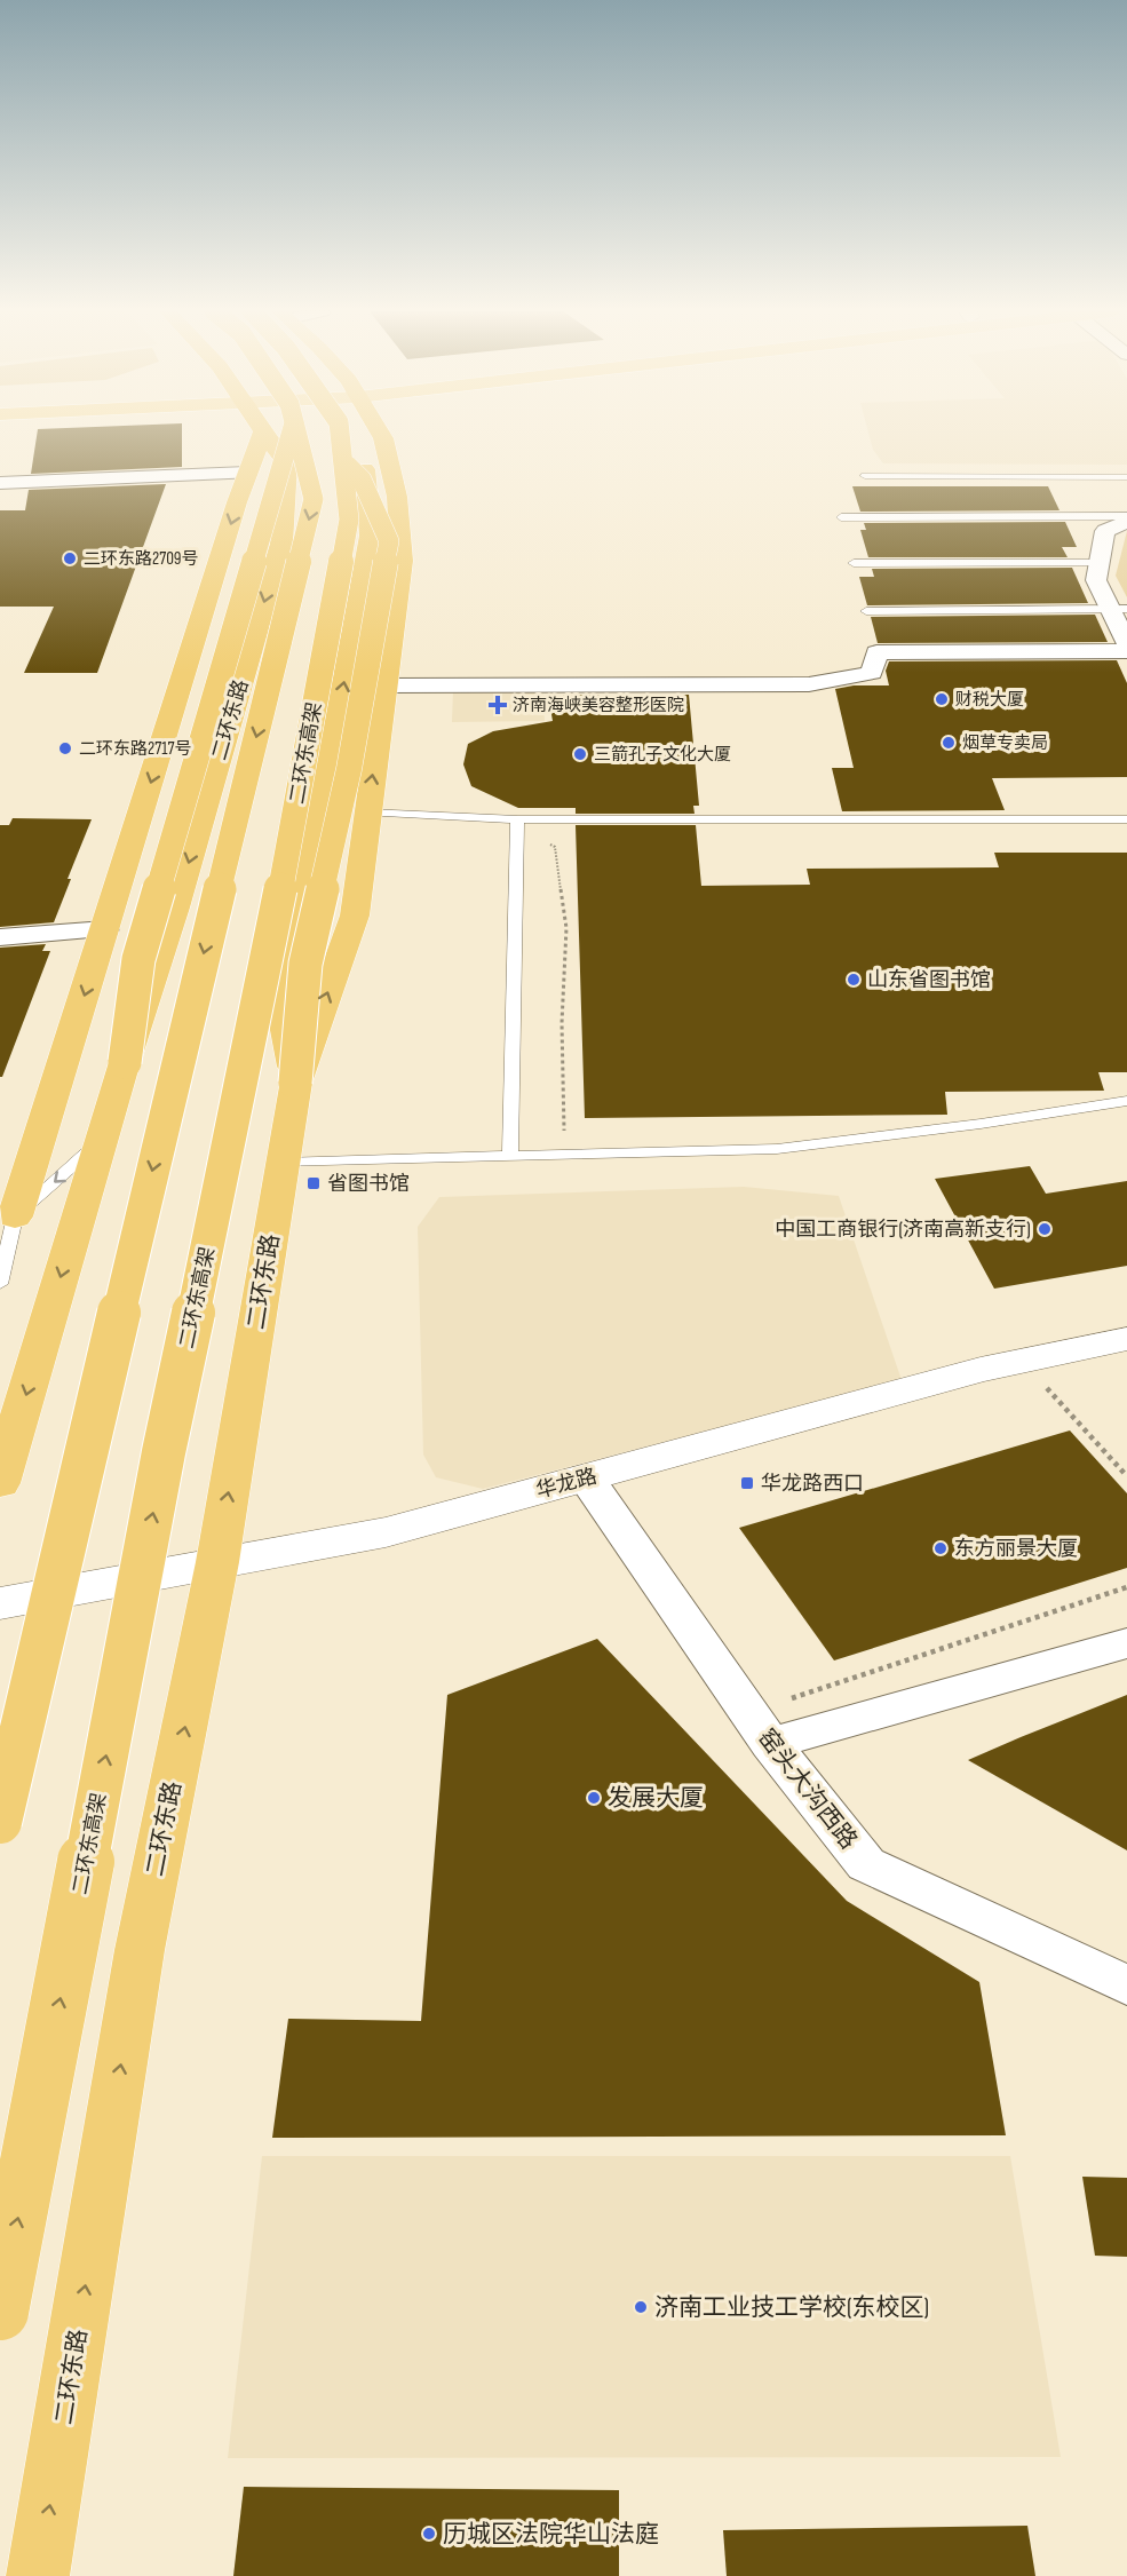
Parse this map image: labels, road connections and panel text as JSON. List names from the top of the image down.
{
  "streets": {
    "highway": ["二环东路", "二环东高架"],
    "main road": ["华龙路"],
    "street": ["窑头大沟西路"]
  },
  "crossings": [
    ["二环东路", "华龙路"],
    ["华龙路", "窑头大沟西路"]
  ],
  "places": {
    "other": [
      "二环东路2709号",
      "财税大厦",
      "烟草专卖局",
      "二环东路2717号",
      "三箭孔子文化大厦",
      "山东省图书馆",
      "中国工商银行(济南高新支行)",
      "东方丽景大厦",
      "发展大厦",
      "济南工业技工学校(东校区)",
      "历城区法院华山法庭"
    ],
    "health": ["济南海峡美容整形医院"],
    "transit": ["省图书馆", "华龙路西口"]
  }
}
